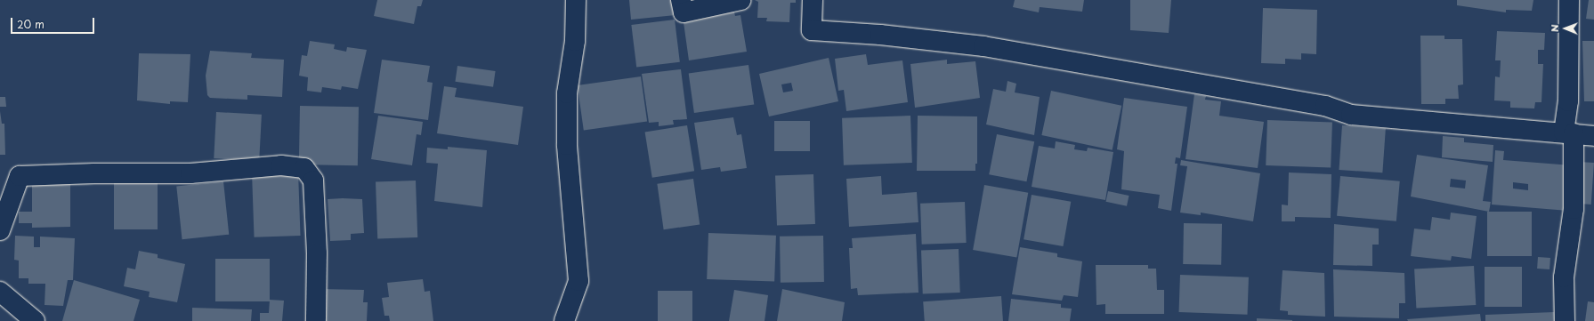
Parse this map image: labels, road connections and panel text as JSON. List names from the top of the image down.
{
  "scale_bar": "20 m",
  "north": "left"
}
